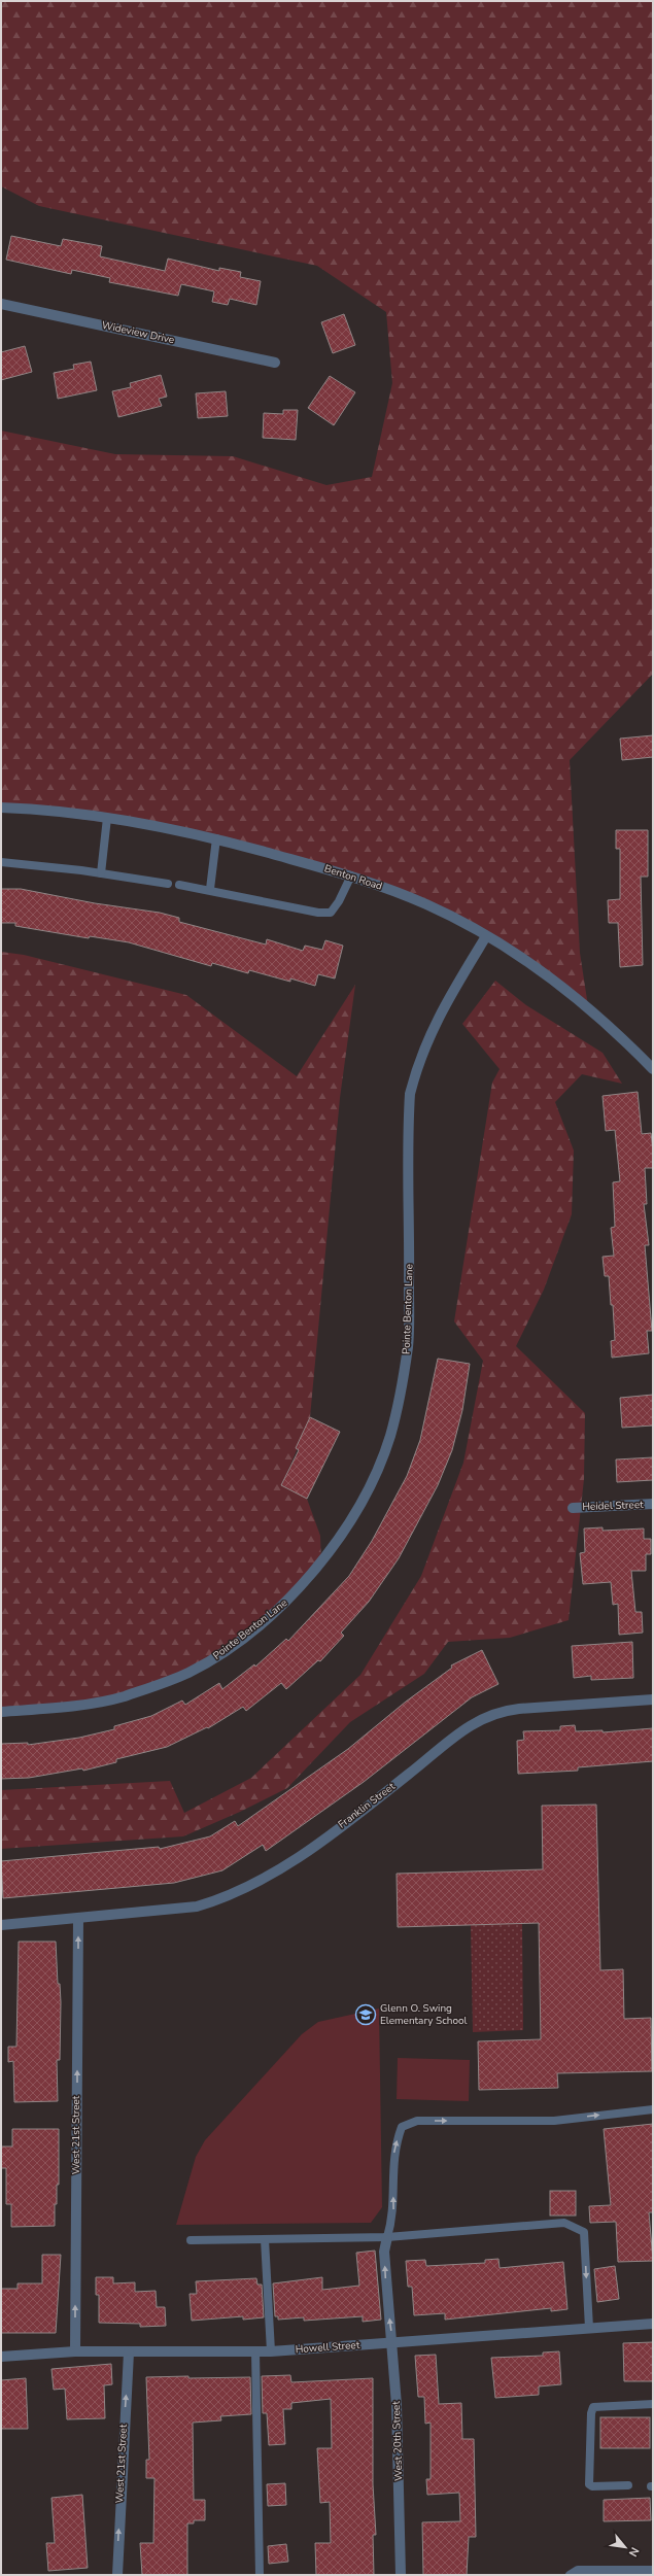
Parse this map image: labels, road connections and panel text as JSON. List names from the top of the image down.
{
  "streets": {
    "street": [
      "Wideview Drive",
      "Benton Road",
      "Pointe Benton Lane",
      "Heidel Street",
      "Franklin Street",
      "West 21st Street",
      "Howell Street",
      "West 20th Street"
    ]
  },
  "crossings": [
    ["Benton Road", "Pointe Benton Lane"],
    ["Franklin Street", "West 21st Street"],
    ["West 21st Street", "Howell Street"],
    ["Howell Street", "West 20th Street"]
  ],
  "one_way": ["West 21st Street"],
  "places": {
    "school or university": ["Glenn O. Swing Elementary School"]
  },
  "north": "bottom right"
}
